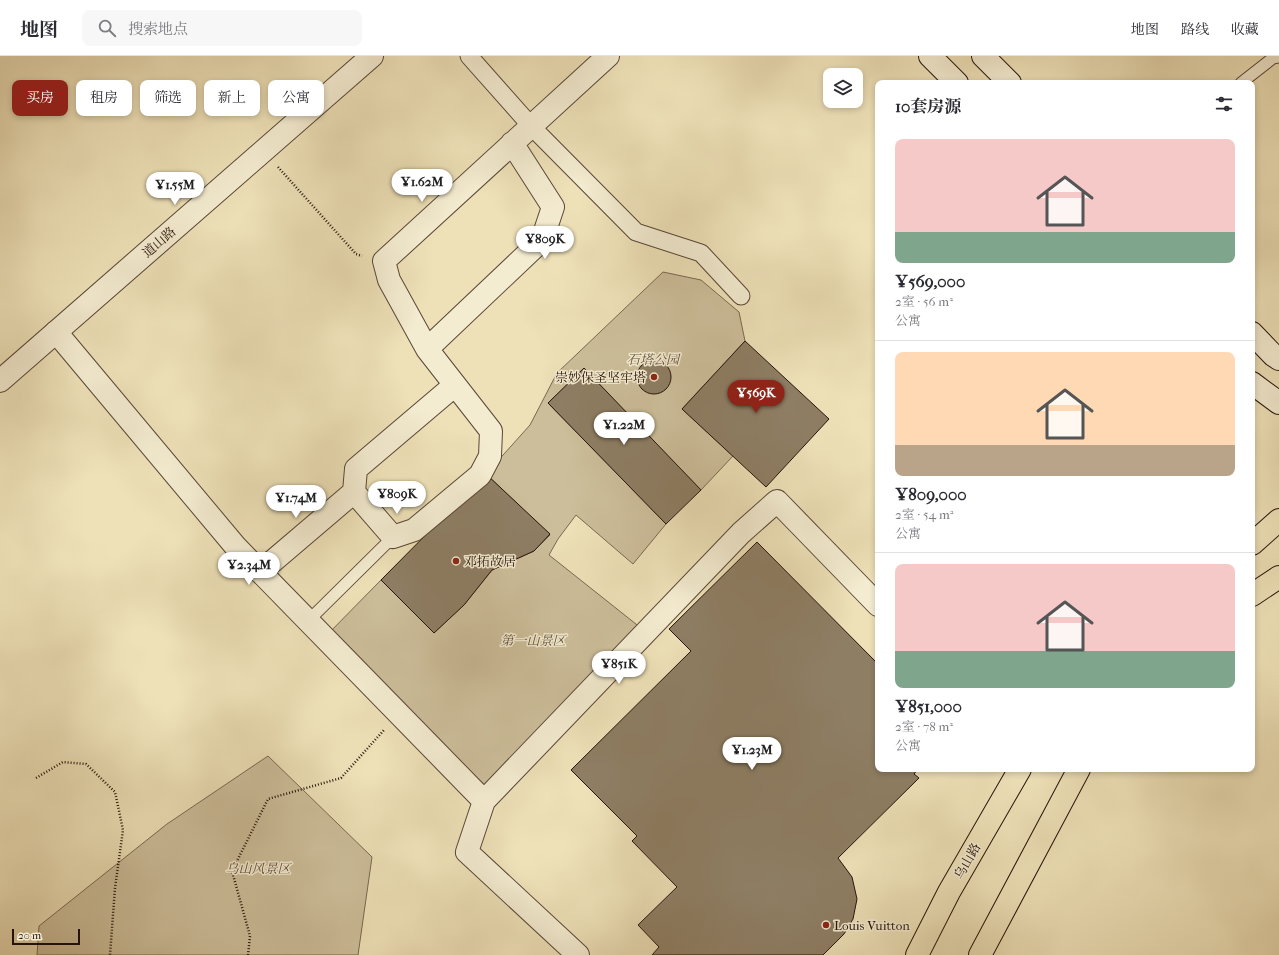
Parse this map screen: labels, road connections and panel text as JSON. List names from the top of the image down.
{
  "streets": {
    "main road": ["乌山路"],
    "street": ["道山路"]
  },
  "parks": ["石塔公园", "第一山景区", "乌山风景区"],
  "places": ["崇妙保圣坚牢塔", "邓拓故居", "Louis Vuitton"],
  "scale_bar": "20 m",
  "page": {
    "header": "地图",
    "search": "搜索地点",
    "nav": ["地图", "路线", "收藏"],
    "chip": [
      "买房",
      "租房",
      "筛选",
      "新上",
      "公寓"
    ],
    "heading": "10套房源",
    "list": [
      {
        "name": "¥569,000",
        "note": "2室 · 56 m² · 公寓"
      },
      {
        "name": "¥809,000",
        "note": "2室 · 54 m² · 公寓"
      },
      {
        "name": "¥851,000",
        "note": "2室 · 78 m² · 公寓"
      }
    ],
    "price": [
      "¥1.62M",
      "¥1.55M",
      "¥809K",
      "¥569K",
      "¥1.22M",
      "¥809K",
      "¥1.74M",
      "¥2.34M",
      "¥851K",
      "¥1.23M"
    ],
    "scale": "20 m"
  }
}
